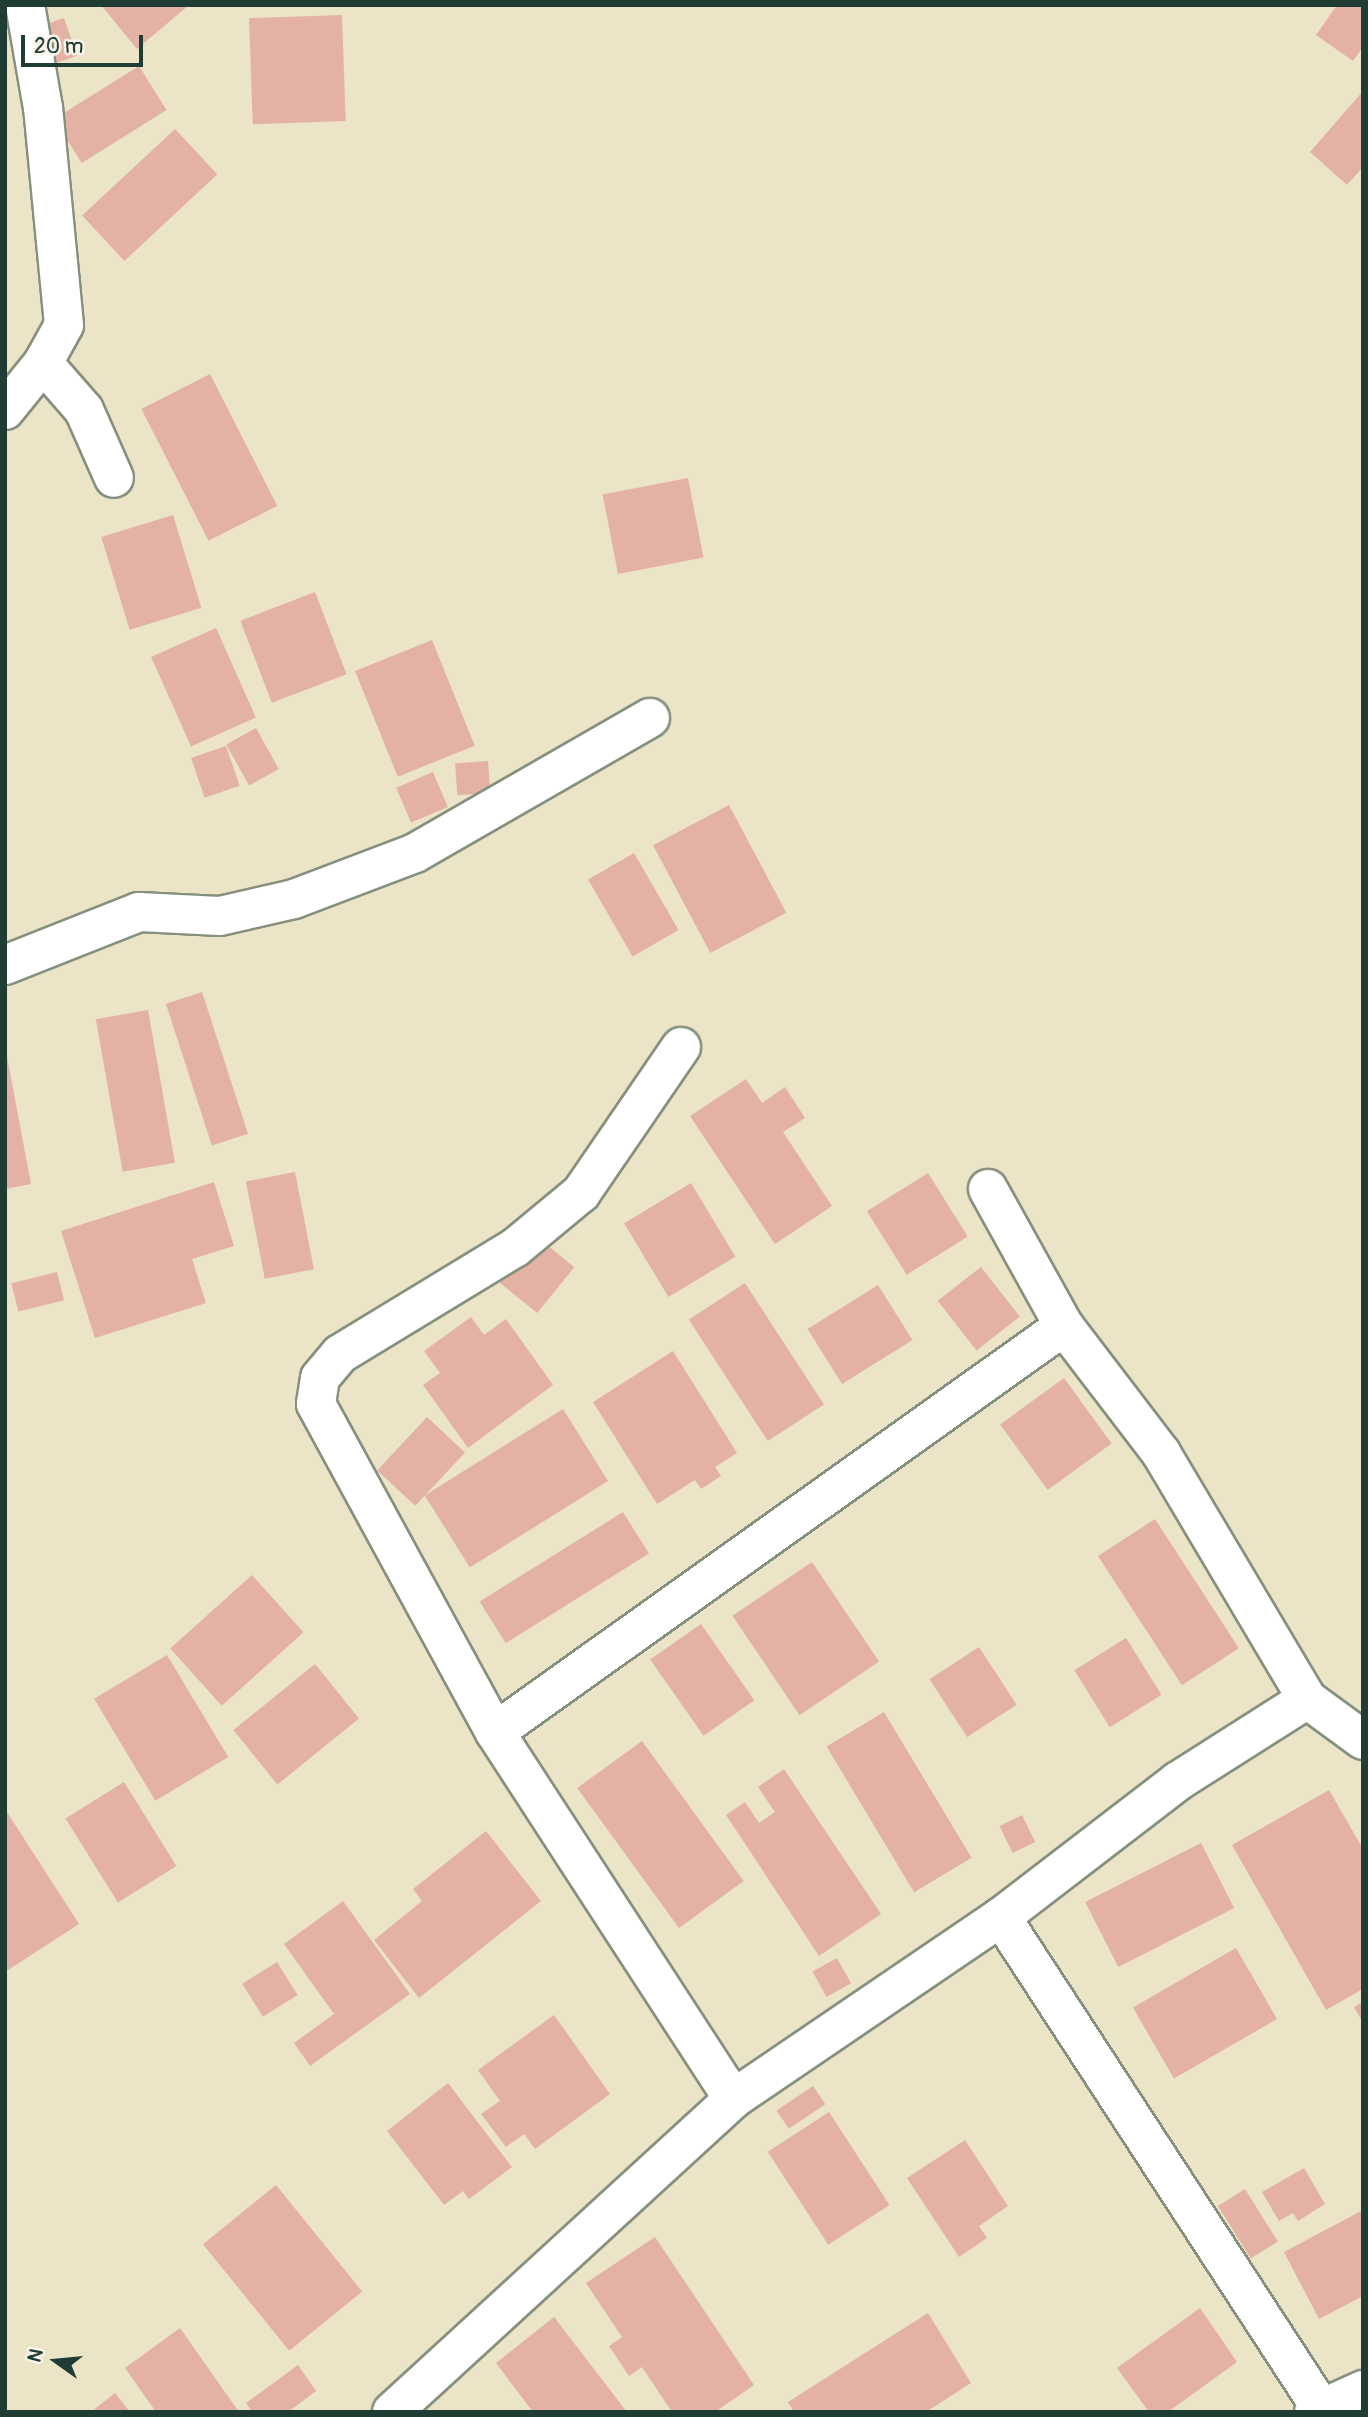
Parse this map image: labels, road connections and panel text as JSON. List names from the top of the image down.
{
  "scale_bar": "20 m",
  "north": "left"
}
